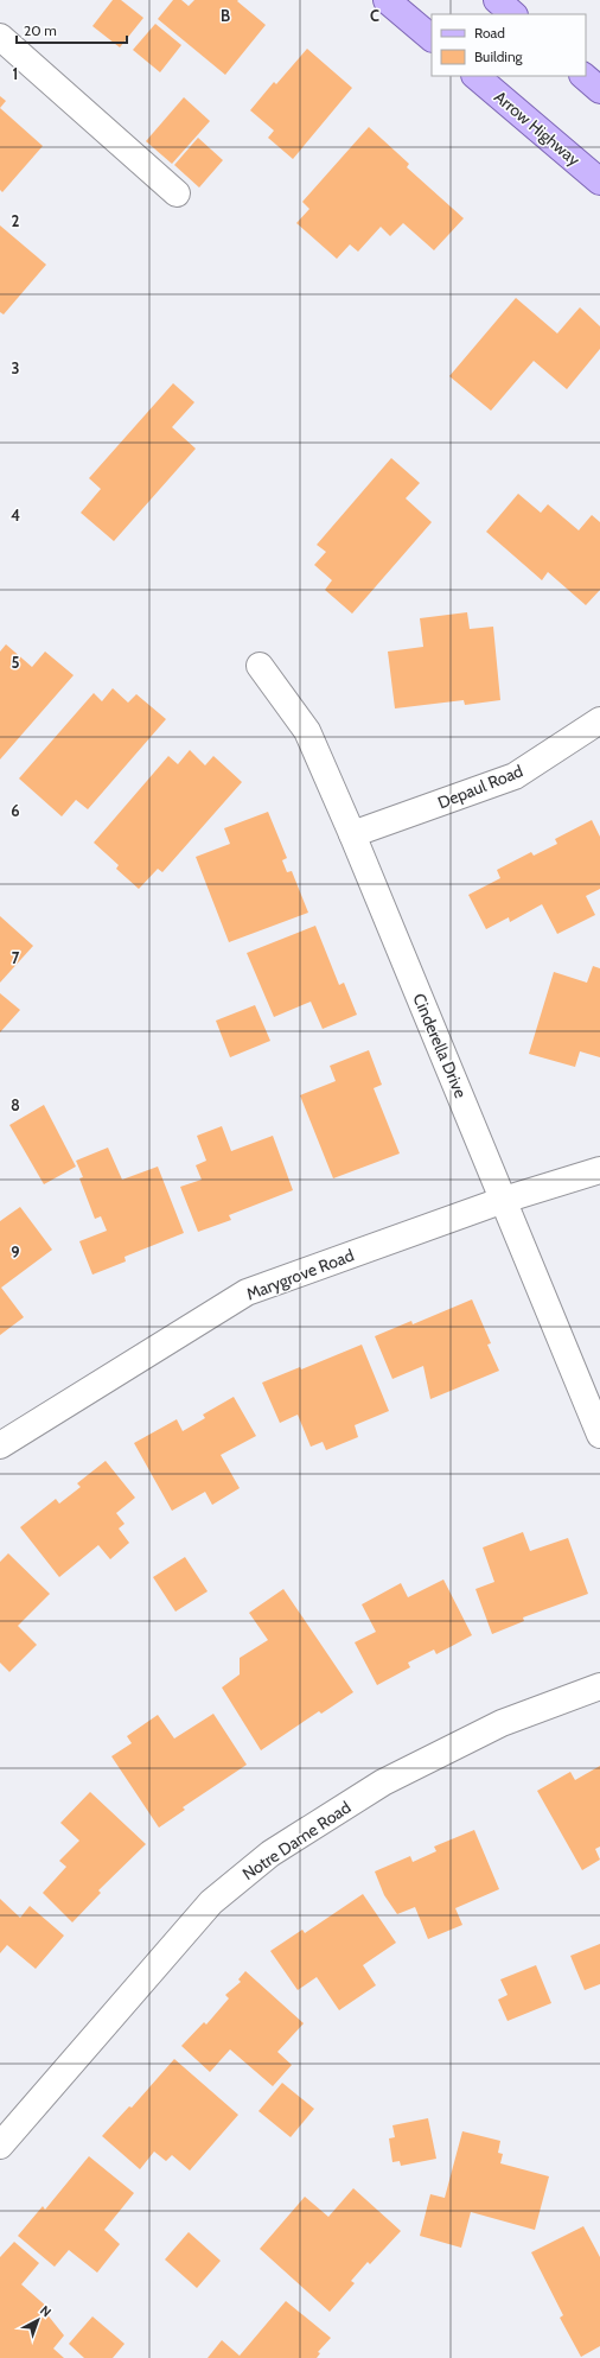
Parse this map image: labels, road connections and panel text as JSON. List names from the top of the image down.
{
  "streets": {
    "main road": ["Arrow Highway"],
    "street": [
      "Depaul Road",
      "Cinderella Drive",
      "Marygrove Road",
      "Notre Dame Road"
    ]
  },
  "crossings": [
    ["Depaul Road", "Cinderella Drive"],
    ["Cinderella Drive", "Marygrove Road"]
  ],
  "legend": ["Road", "Building"],
  "scale_bar": "20 m",
  "north": "top right",
  "grid": {
    "columns": ["B", "C"],
    "rows": [
      "1",
      "2",
      "3",
      "4",
      "5",
      "6",
      "7",
      "8",
      "9"
    ]
  }
}
